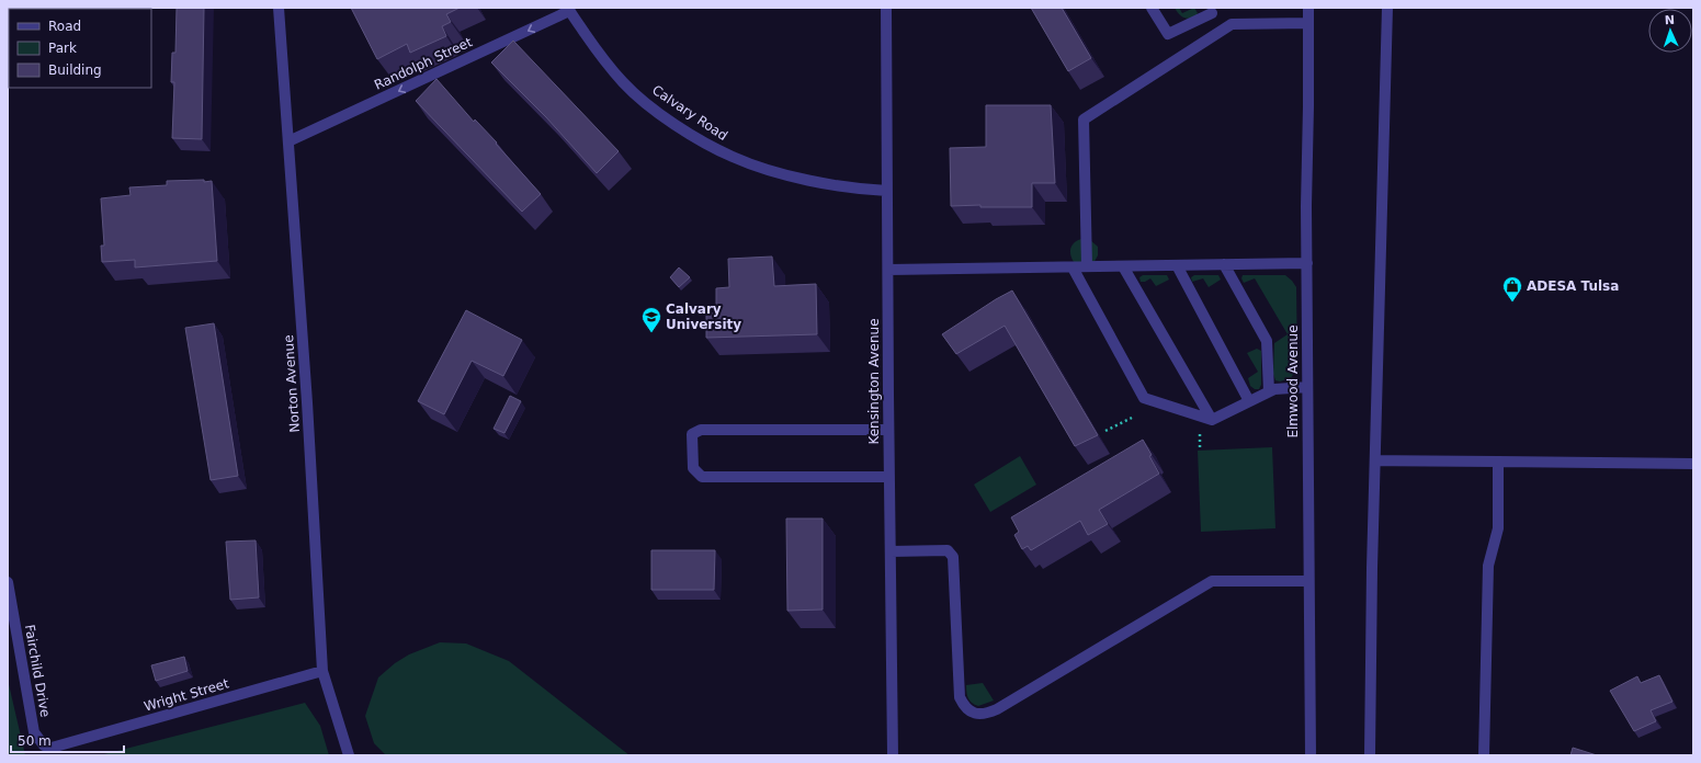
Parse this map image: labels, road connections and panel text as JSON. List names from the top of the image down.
{
  "streets": {
    "street": [
      "Randolph Street",
      "Calvary Road",
      "Kensington Avenue",
      "Elmwood Avenue",
      "Norton Avenue",
      "Fairchild Drive",
      "Wright Street"
    ]
  },
  "crossings": [
    ["Randolph Street", "Calvary Road"],
    ["Randolph Street", "Norton Avenue"],
    ["Calvary Road", "Kensington Avenue"],
    ["Norton Avenue", "Wright Street"],
    ["Fairchild Drive", "Wright Street"]
  ],
  "one_way": ["Randolph Street"],
  "places": {
    "shop": ["ADESA Tulsa"],
    "school or university": ["Calvary University"]
  },
  "legend": ["Road", "Park", "Building"],
  "scale_bar": "50 m",
  "north": "top"
}
